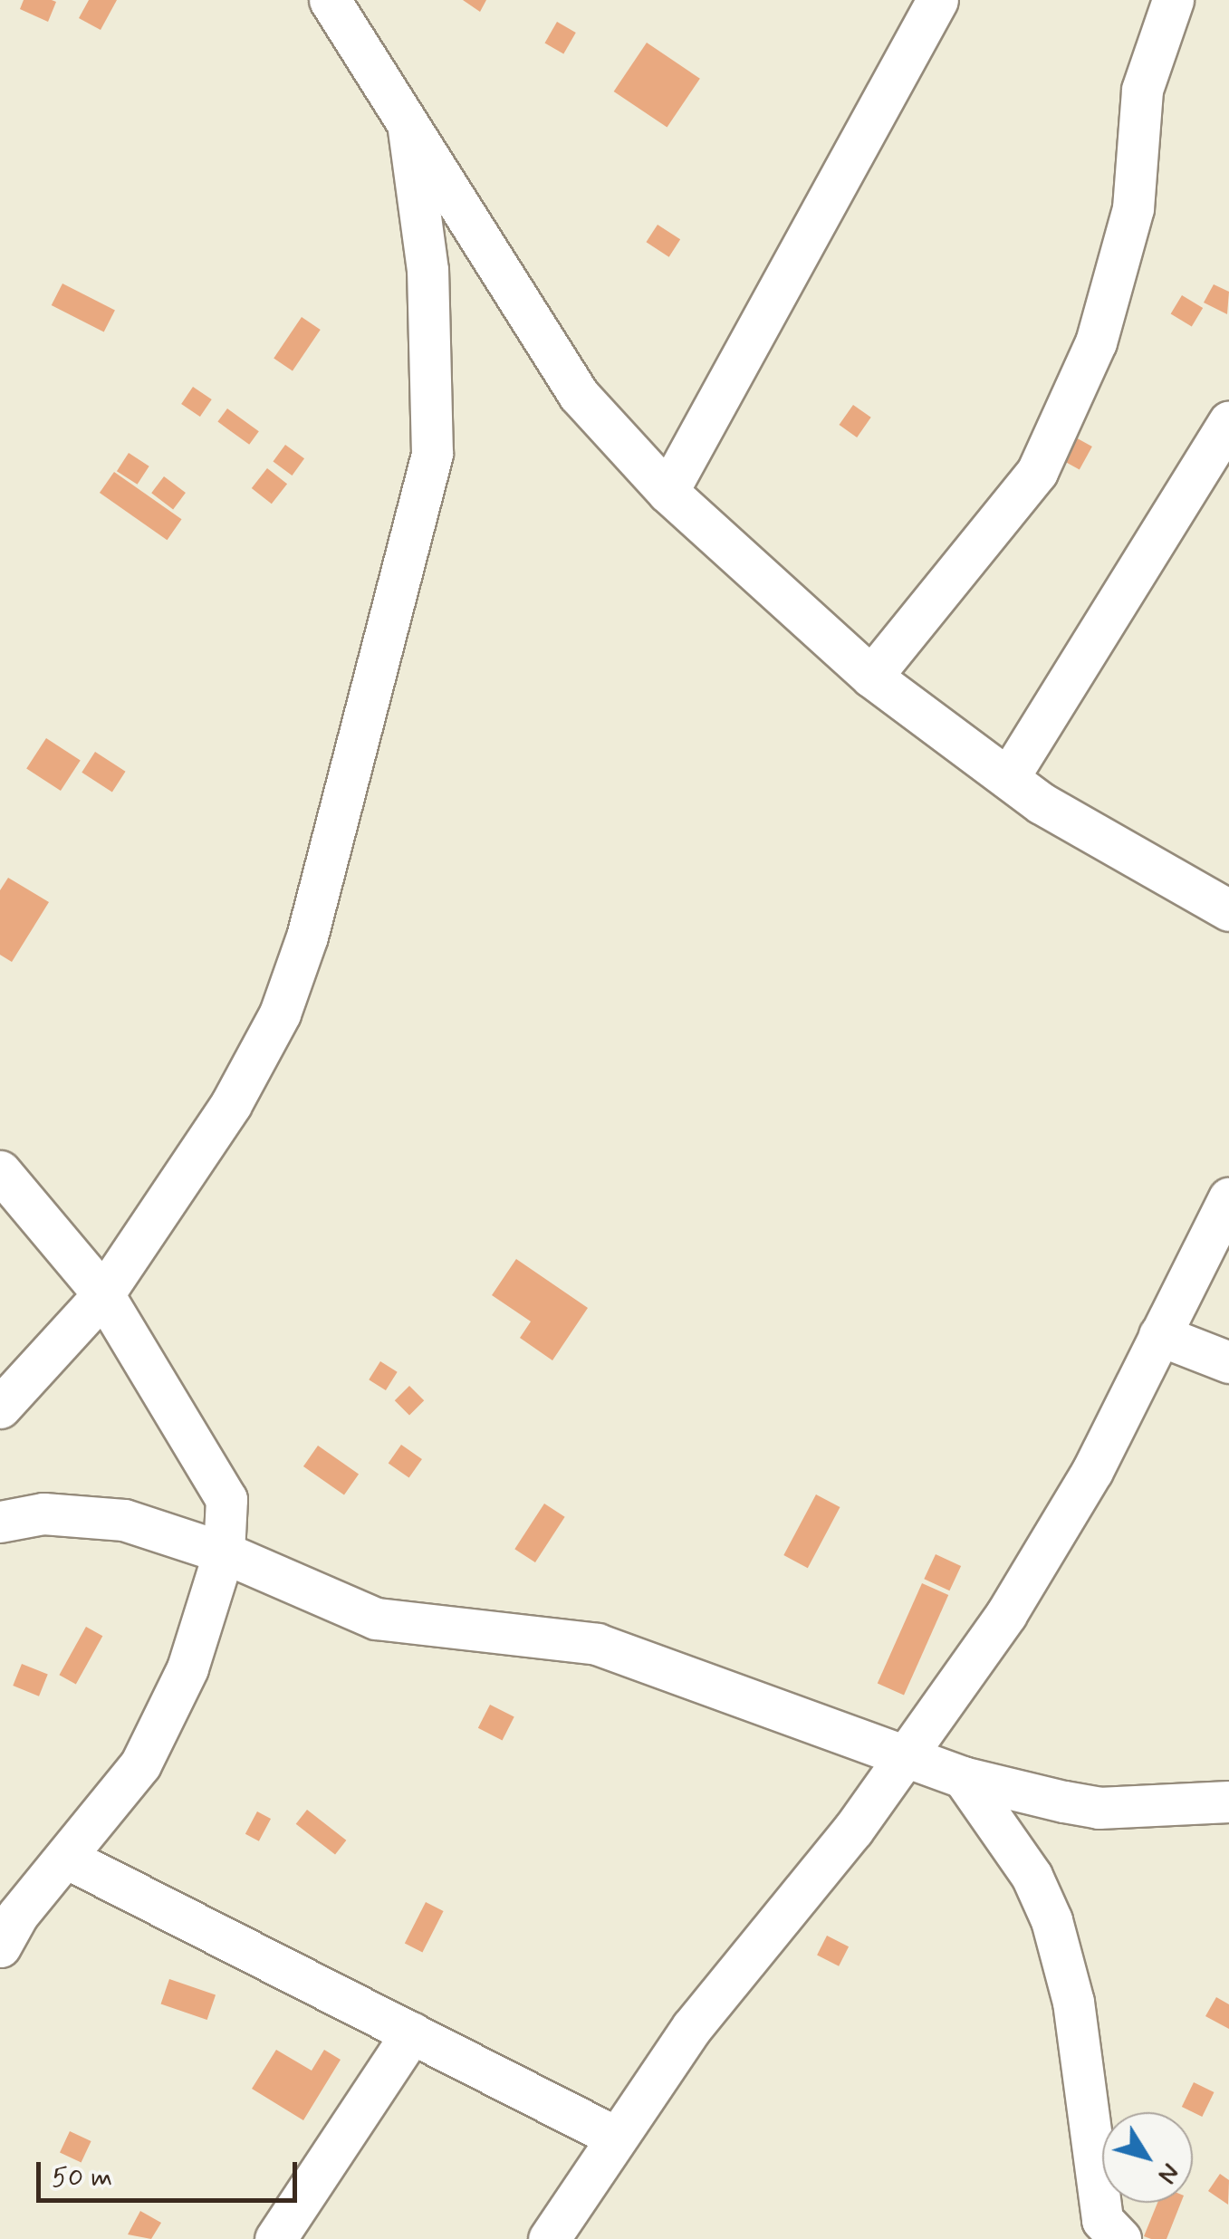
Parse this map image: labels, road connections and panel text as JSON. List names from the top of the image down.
{
  "scale_bar": "50 m",
  "north": "bottom right"
}
